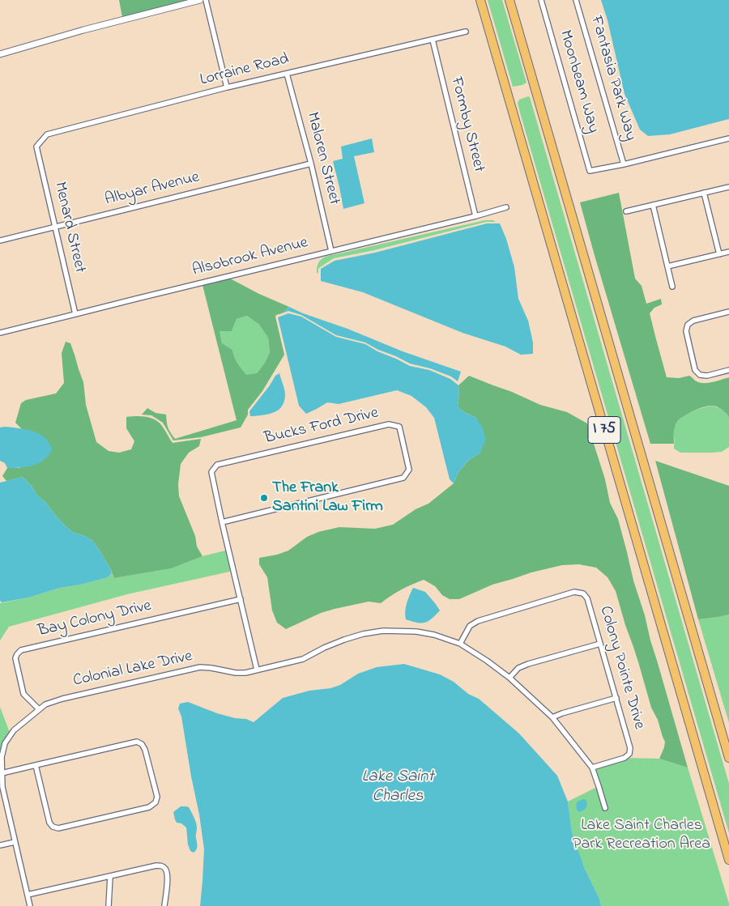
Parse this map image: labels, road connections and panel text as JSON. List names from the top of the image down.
{
  "streets": {
    "highway": ["I 75"],
    "street": [
      "Lorraine Road",
      "Fantasia Park Way",
      "Moonbeam Way",
      "Formby Street",
      "Maloren Street",
      "Albyar Avenue",
      "Menard Street",
      "Alsobrook Avenue",
      "Bucks Ford Drive",
      "Bay Colony Drive",
      "Colony Pointe Drive",
      "Colonial Lake Drive"
    ]
  },
  "crossings": [
    ["Lorraine Road", "Formby Street"],
    ["Lorraine Road", "Maloren Street"],
    ["Lorraine Road", "Menard Street"],
    ["Fantasia Park Way", "Moonbeam Way"],
    ["Formby Street", "Alsobrook Avenue"],
    ["Maloren Street", "Albyar Avenue"],
    ["Maloren Street", "Alsobrook Avenue"],
    ["Albyar Avenue", "Menard Street"],
    ["Menard Street", "Alsobrook Avenue"],
    ["Bucks Ford Drive", "Bay Colony Drive"],
    ["Bucks Ford Drive", "Colonial Lake Drive"],
    ["Bay Colony Drive", "Colonial Lake Drive"],
    ["Colony Pointe Drive", "Colonial Lake Drive"]
  ],
  "water": ["Lake Saint Charles"],
  "parks": ["Lake Saint Charles Park Recreation Area"],
  "places": ["The Frank Santini Law Firm"]
}
